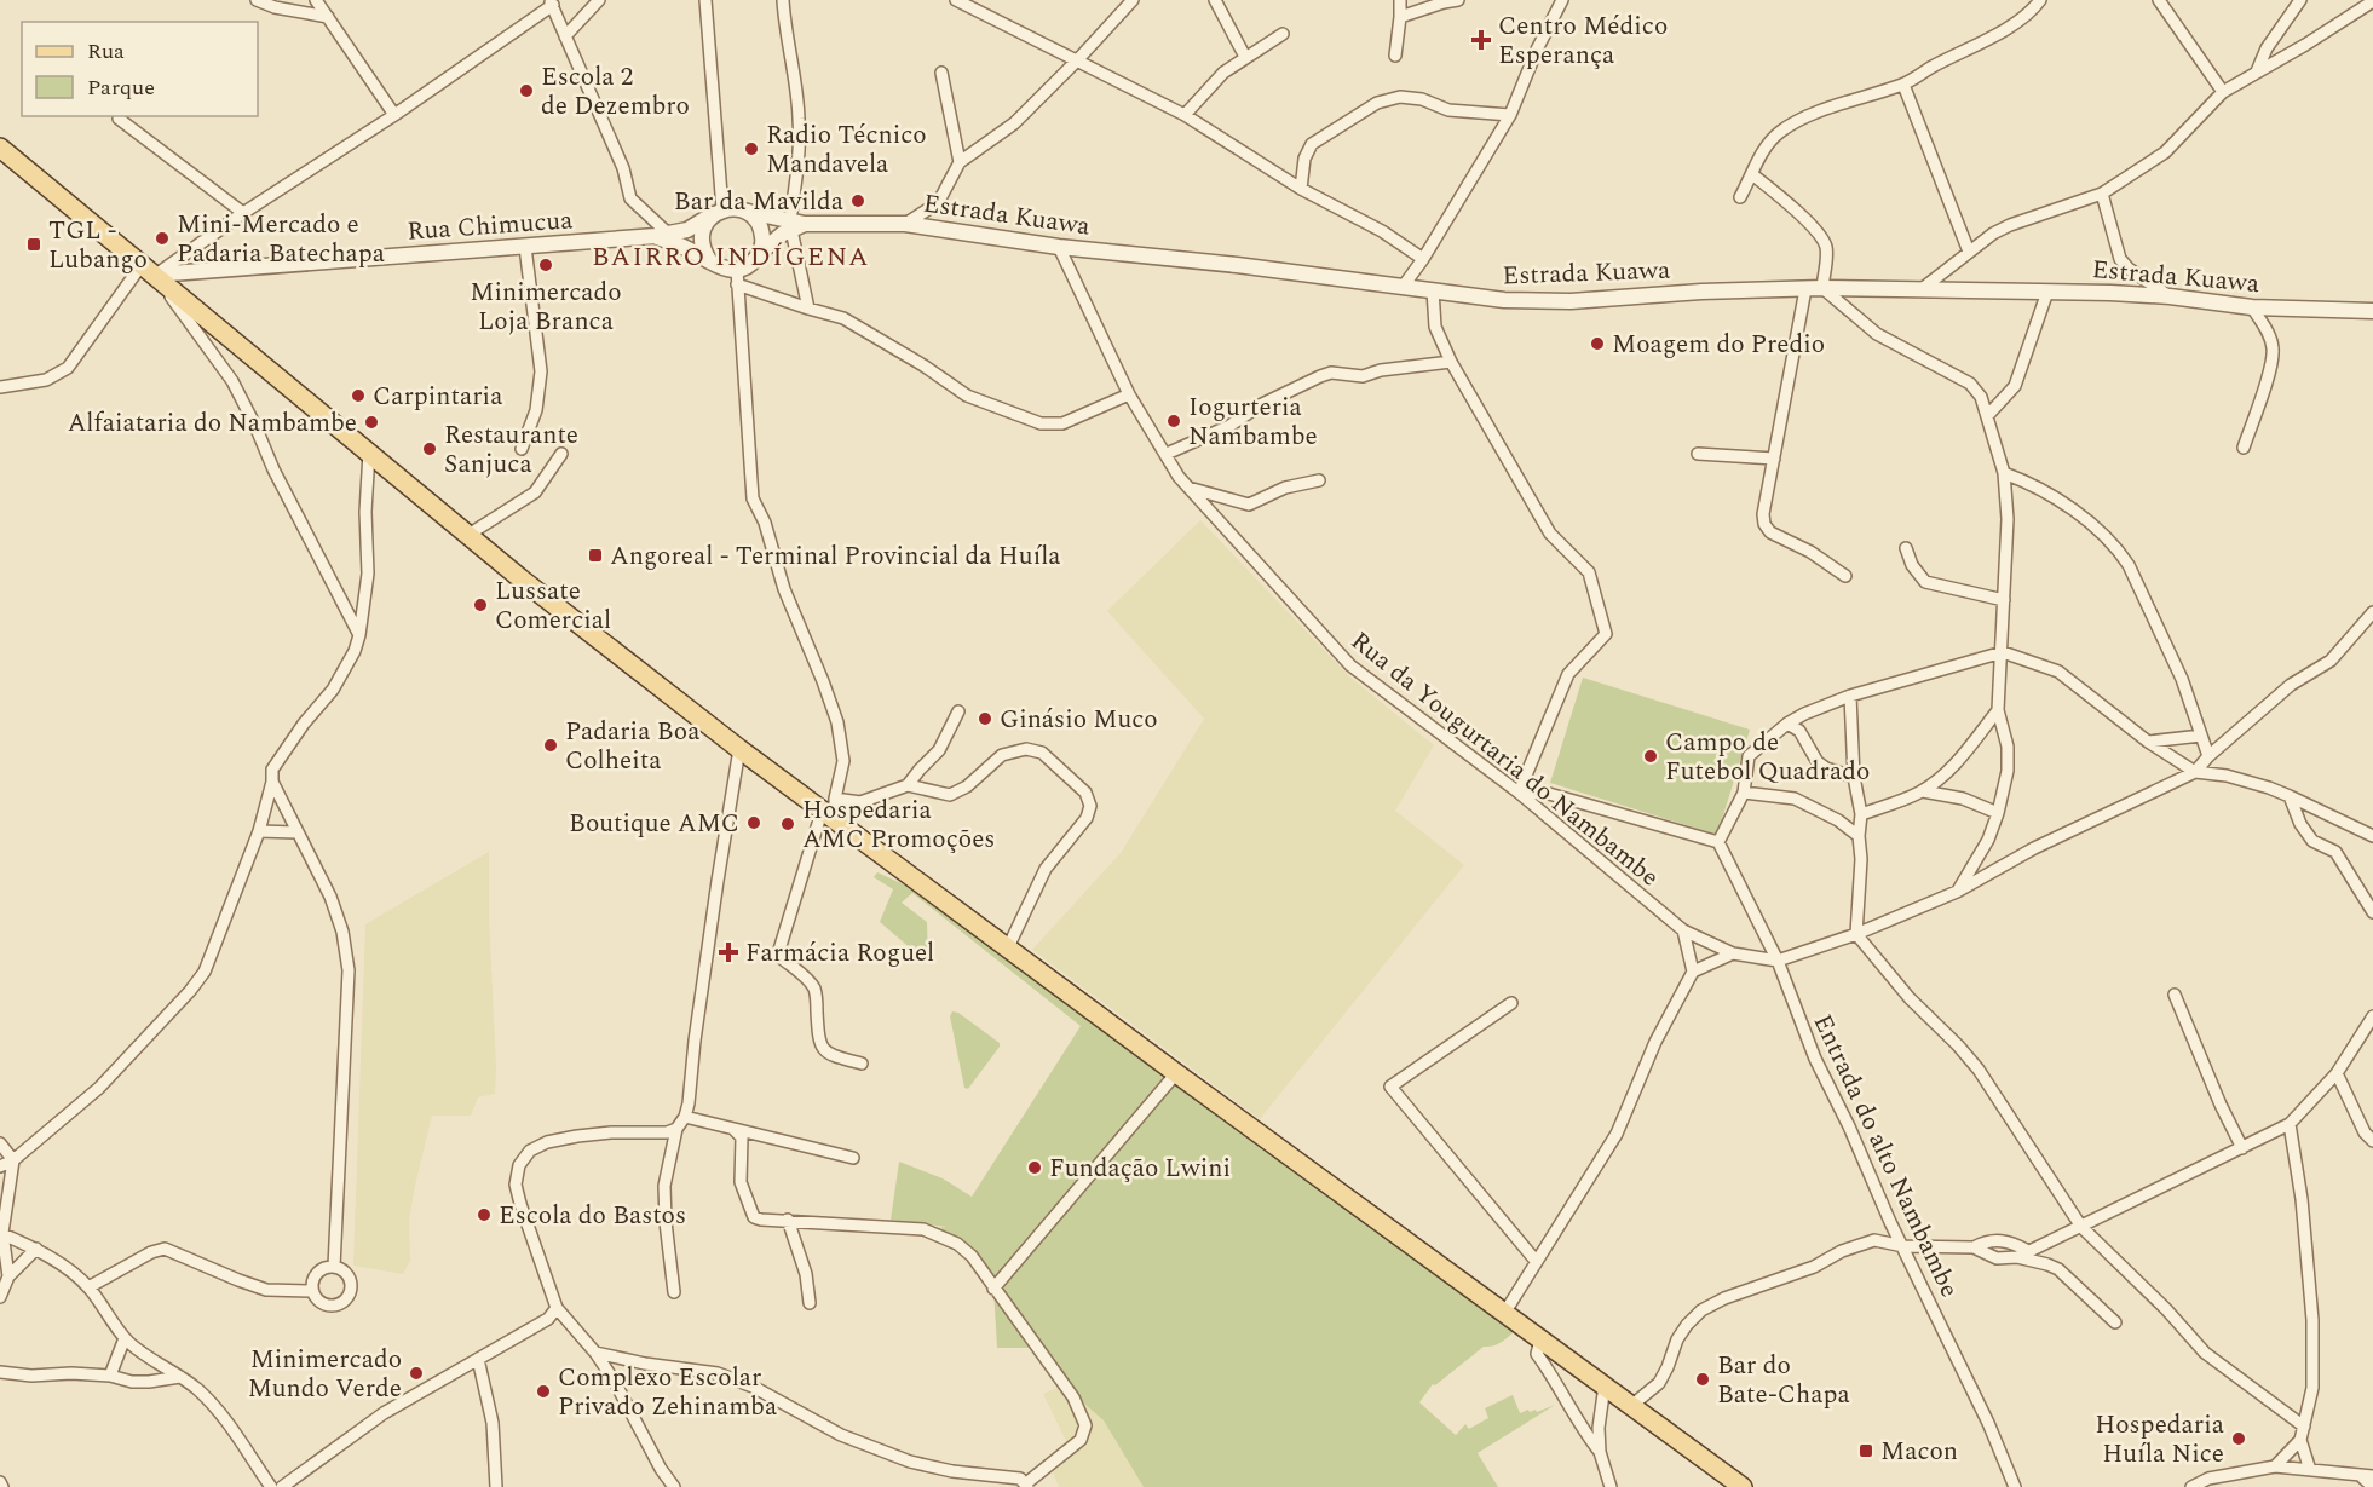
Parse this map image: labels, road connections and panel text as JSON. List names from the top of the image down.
{
  "streets": {
    "street": [
      "Estrada Kuawa",
      "Rua Chimucua",
      "Rua da Yougurtaria do Nambambe",
      "Entrada do alto Nambambe"
    ]
  },
  "crossings": [
    ["Estrada Kuawa", "Rua da Yougurtaria do Nambambe"],
    ["Rua da Yougurtaria do Nambambe", "Entrada do alto Nambambe"]
  ],
  "districts": ["BAIRRO INDÍGENA"],
  "places": {
    "health": ["Centro Médico Esperança", "Farmácia Roguel"],
    "other": [
      "Escola 2 de Dezembro",
      "Radio Técnico Mandavela",
      "Bar da Mavilda",
      "Mini-Mercado e Padaria Batechapa",
      "Minimercado Loja Branca",
      "Moagem do Predio",
      "Carpintaria",
      "Iogurteria Nambambe",
      "Alfaiataria do Nambambe",
      "Restaurante Sanjuca",
      "Lussate Comercial",
      "Ginásio Muco",
      "Padaria Boa Colheita",
      "Campo de Futebol Quadrado",
      "Boutique AMC",
      "Hospedaria AMC Promoções",
      "Fundação Lwini",
      "Escola do Bastos",
      "Minimercado Mundo Verde",
      "Bar do Bate-Chapa",
      "Complexo Escolar Privado Zehinamba",
      "Hospedaria Huíla Nice"
    ],
    "transit": ["TGL - Lubango", "Angoreal - Terminal Provincial da Huíla", "Macon"]
  },
  "legend": ["Rua", "Parque"]
}
